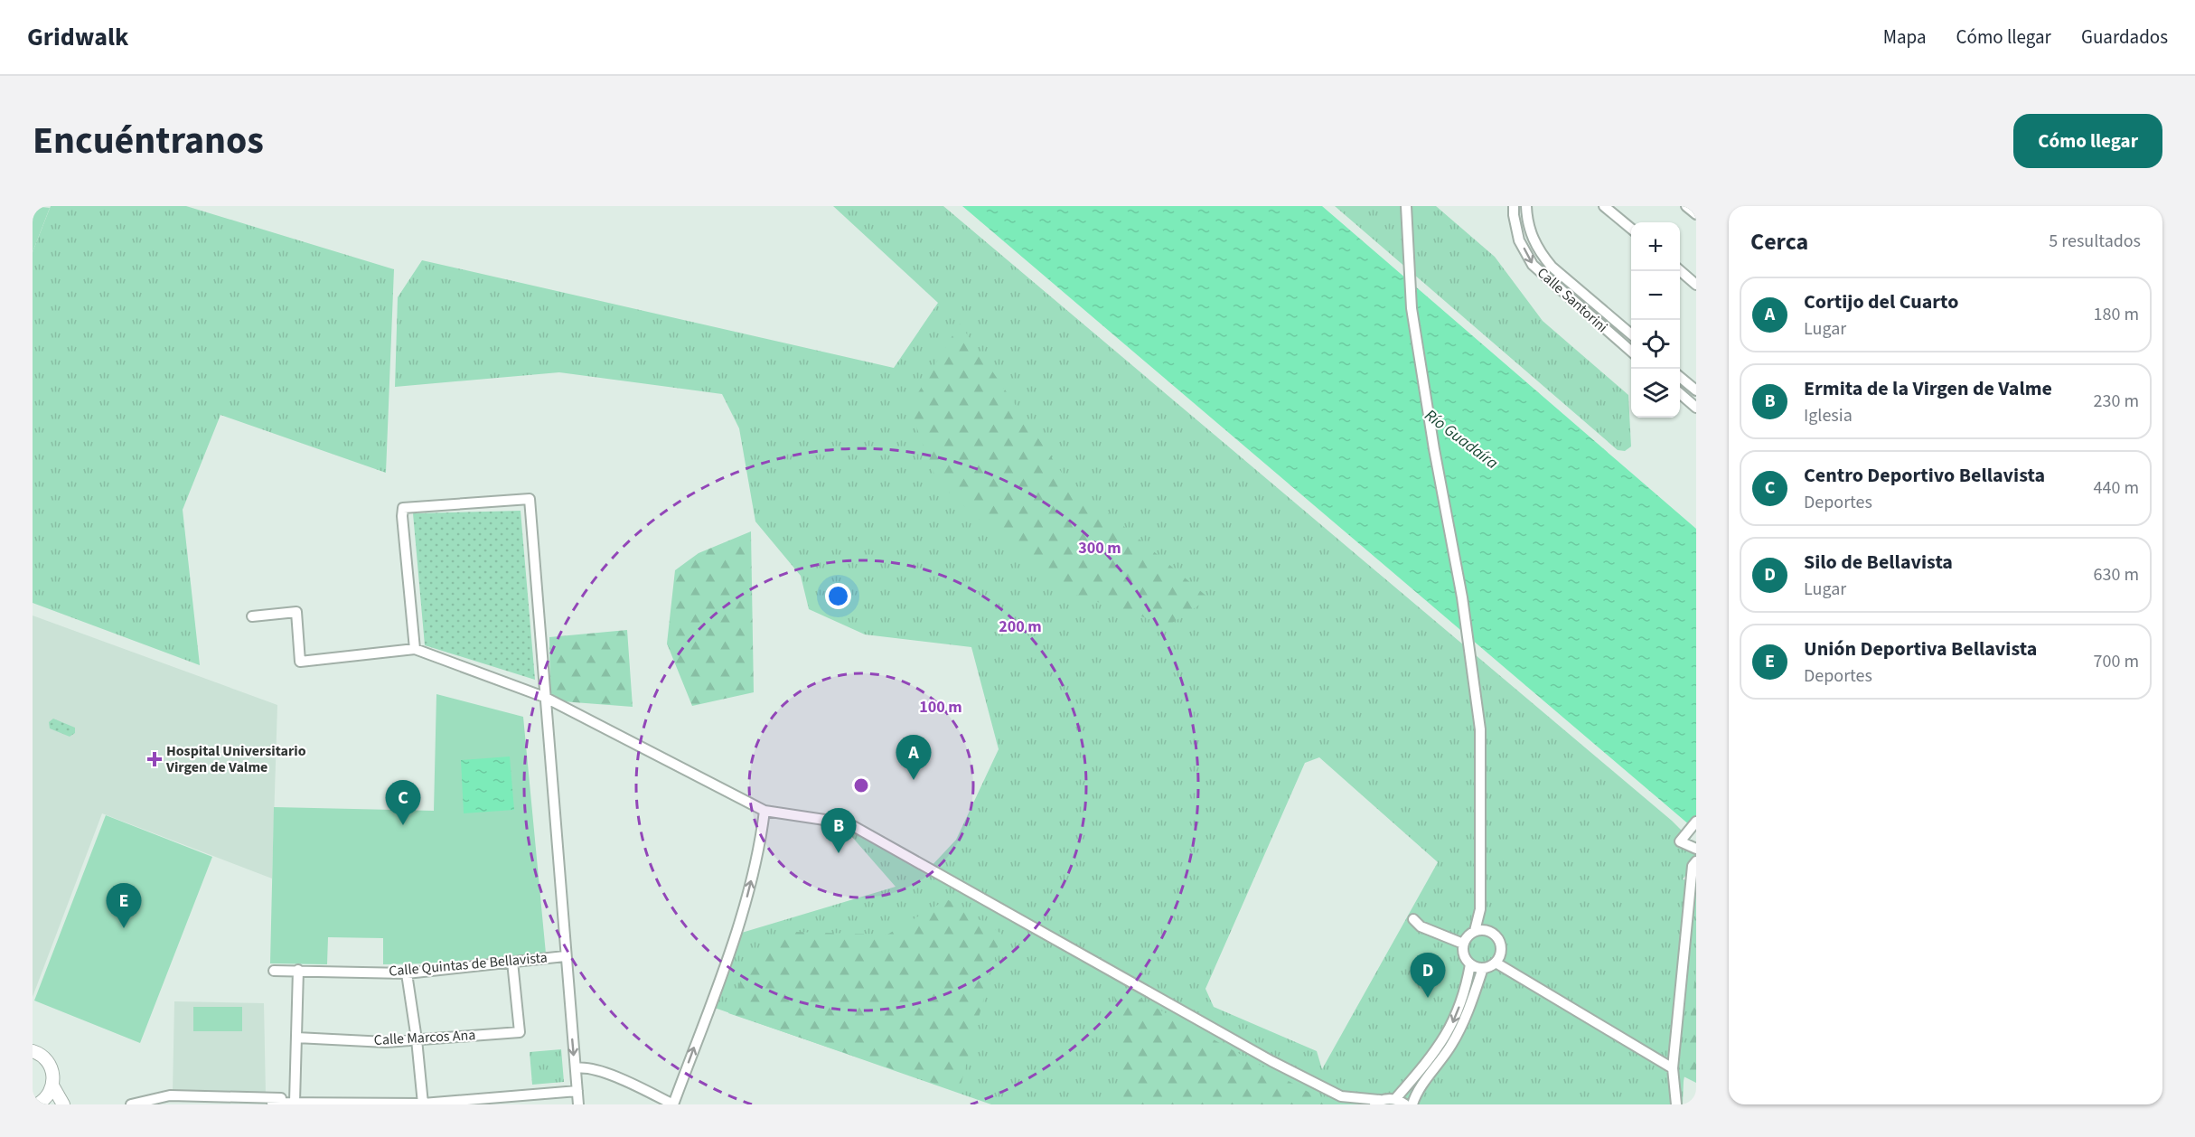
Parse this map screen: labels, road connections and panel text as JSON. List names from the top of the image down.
{
  "streets": {
    "street": ["Calle Santorini", "Calle Quintas de Bellavista", "Calle Marcos Ana"]
  },
  "crossings": [
    ["Calle Quintas de Bellavista", "Calle Marcos Ana"]
  ],
  "water": ["Río Guadaíra"],
  "places": {
    "health": ["Hospital Universitario Virgen de Valme"]
  },
  "page": {
    "header": "Gridwalk",
    "nav": ["Mapa", "Cómo llegar", "Guardados"],
    "title": "Encuéntranos",
    "buttons": "Cómo llegar",
    "heading": ["Cerca", "5 resultados"],
    "map_buttons": ["+", "−"],
    "list": [
      {
        "mark": "A",
        "name": "Cortijo del Cuarto",
        "note": "Lugar",
        "value": "180 m"
      },
      {
        "mark": "B",
        "name": "Ermita de la Virgen de Valme",
        "note": "Iglesia",
        "value": "230 m"
      },
      {
        "mark": "C",
        "name": "Centro Deportivo Bellavista",
        "note": "Deportes",
        "value": "440 m"
      },
      {
        "mark": "D",
        "name": "Silo de Bellavista",
        "note": "Lugar",
        "value": "630 m"
      },
      {
        "mark": "E",
        "name": "Unión Deportiva Bellavista",
        "note": "Deportes",
        "value": "700 m"
      }
    ],
    "pins": [
      "A",
      "C",
      "B",
      "E",
      "D"
    ]
  },
  "rings": ["300 m", "200 m", "100 m"]
}
